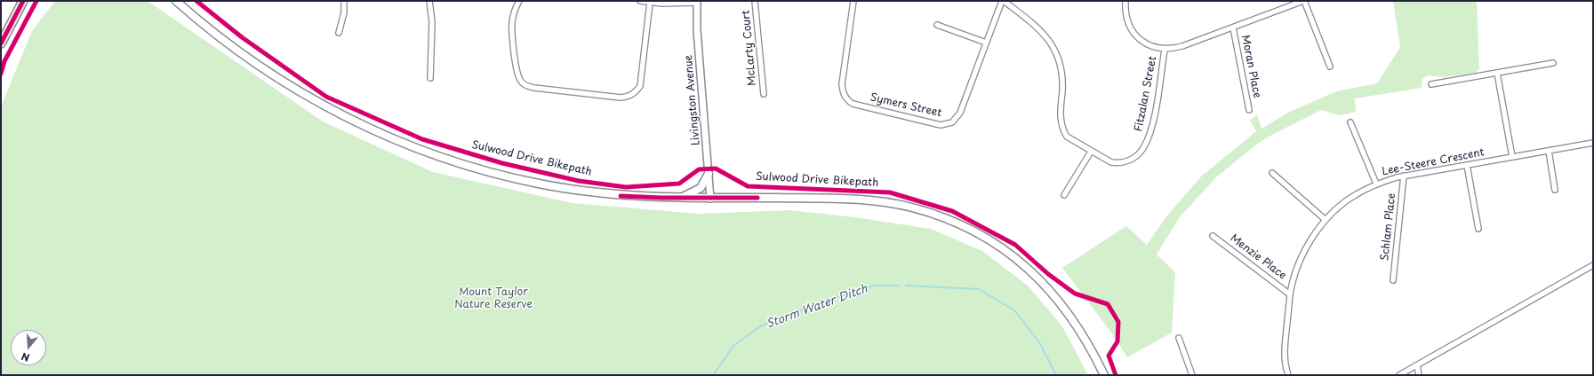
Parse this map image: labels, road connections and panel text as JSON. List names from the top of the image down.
{
  "streets": {
    "street": [
      "McLarty Court",
      "Moran Place",
      "Fitzalan Street",
      "Livingston Avenue",
      "Symers Street",
      "Lee-Steere Crescent",
      "Schlam Place",
      "Menzie Place"
    ],
    "cycle path": ["Sulwood Drive Bikepath"]
  },
  "crossings": [
    ["Fitzalan Street", "Symers Street"],
    ["Lee-Steere Crescent", "Schlam Place"],
    ["Lee-Steere Crescent", "Menzie Place"]
  ],
  "water": ["Storm Water Ditch"],
  "parks": ["Mount Taylor Nature Reserve"],
  "north": "bottom"
}
